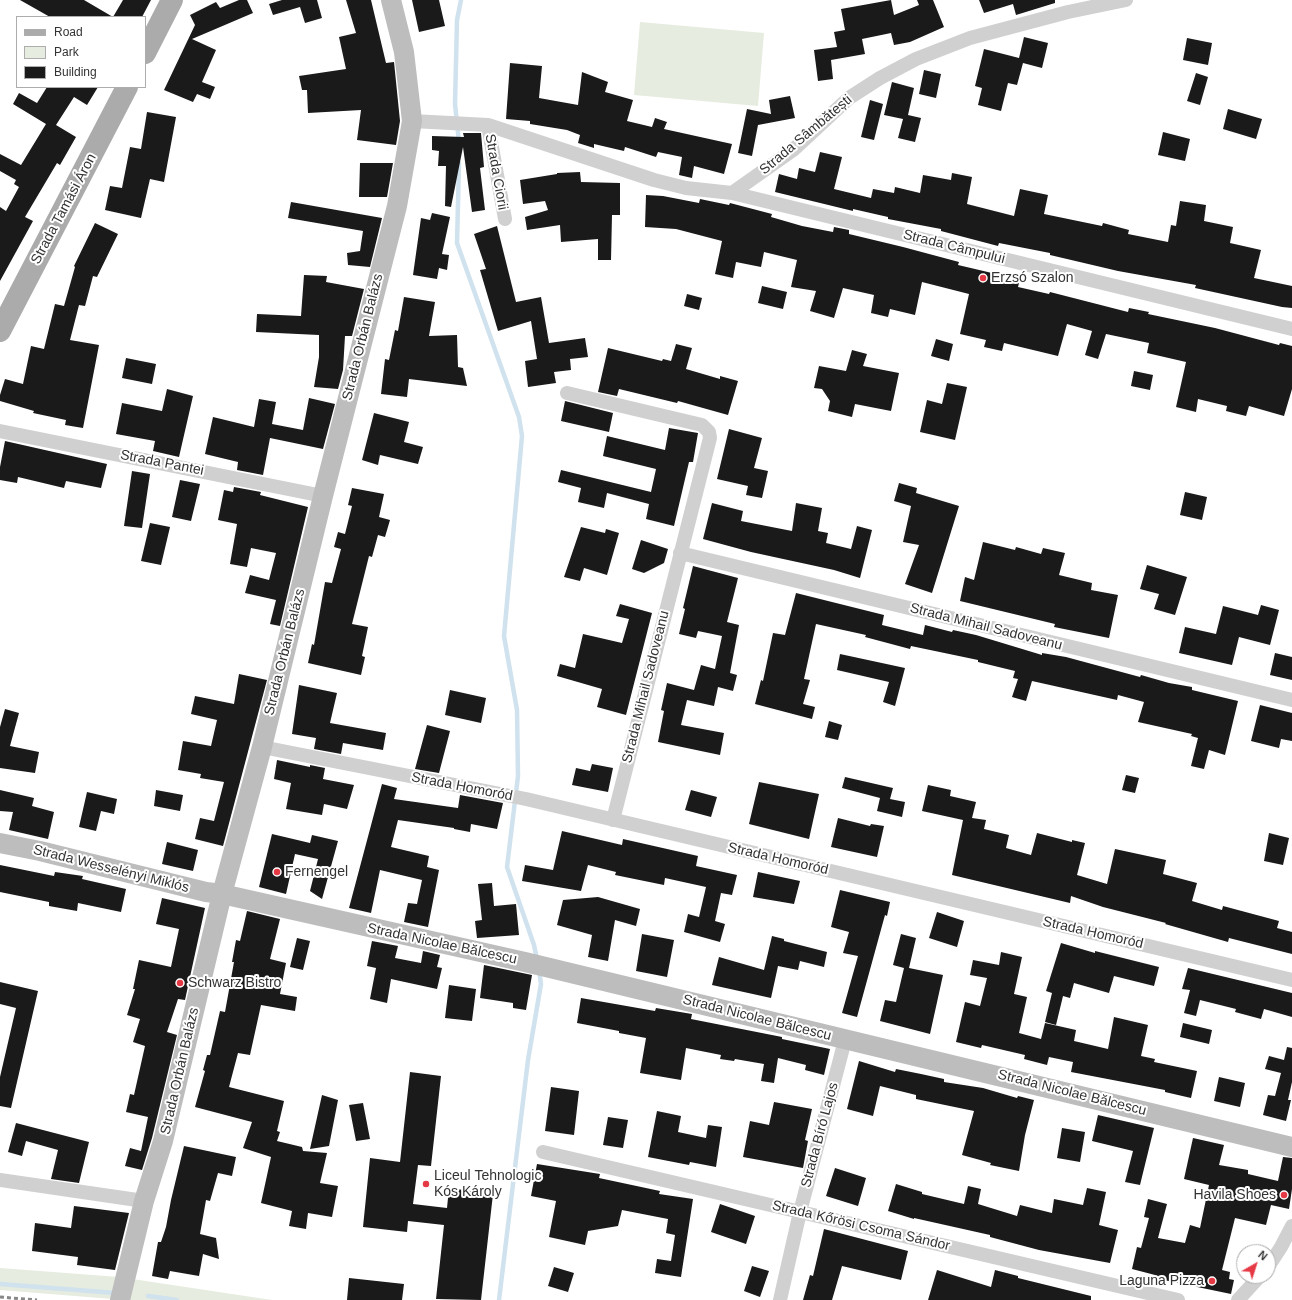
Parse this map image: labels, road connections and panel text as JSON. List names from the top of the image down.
{
  "streets": {
    "main road": [
      "Strada Tamási Áron",
      "Strada Orbán Balázs",
      "Strada Wesselényi Miklós",
      "Strada Nicolae Bălcescu"
    ],
    "street": [
      "Strada Sâmbătești",
      "Strada Ciorii",
      "Strada Câmpului",
      "Strada Pantei",
      "Strada Mihail Sadoveanu",
      "Strada Homoród",
      "Strada Bíró Lajos",
      "Strada Kőrösi Csoma Sándor"
    ]
  },
  "crossings": [
    ["Strada Sâmbătești", "Strada Câmpului"],
    ["Strada Orbán Balázs", "Strada Pantei"],
    ["Strada Orbán Balázs", "Strada Homoród"],
    ["Strada Orbán Balázs", "Strada Wesselényi Miklós"],
    ["Strada Orbán Balázs", "Strada Nicolae Bălcescu"],
    ["Strada Mihail Sadoveanu", "Strada Homoród"],
    ["Strada Wesselényi Miklós", "Strada Nicolae Bălcescu"],
    ["Strada Nicolae Bălcescu", "Strada Bíró Lajos"],
    ["Strada Bíró Lajos", "Strada Kőrösi Csoma Sándor"]
  ],
  "places": [
    "Erzsó Szalon",
    "Fernengel",
    "Schwarz Bistro",
    "Liceul Tehnologic Kós Károly",
    "Havila Shoes",
    "Laguna Pizza"
  ],
  "legend": ["Road", "Park", "Building"],
  "north": "top right"
}
